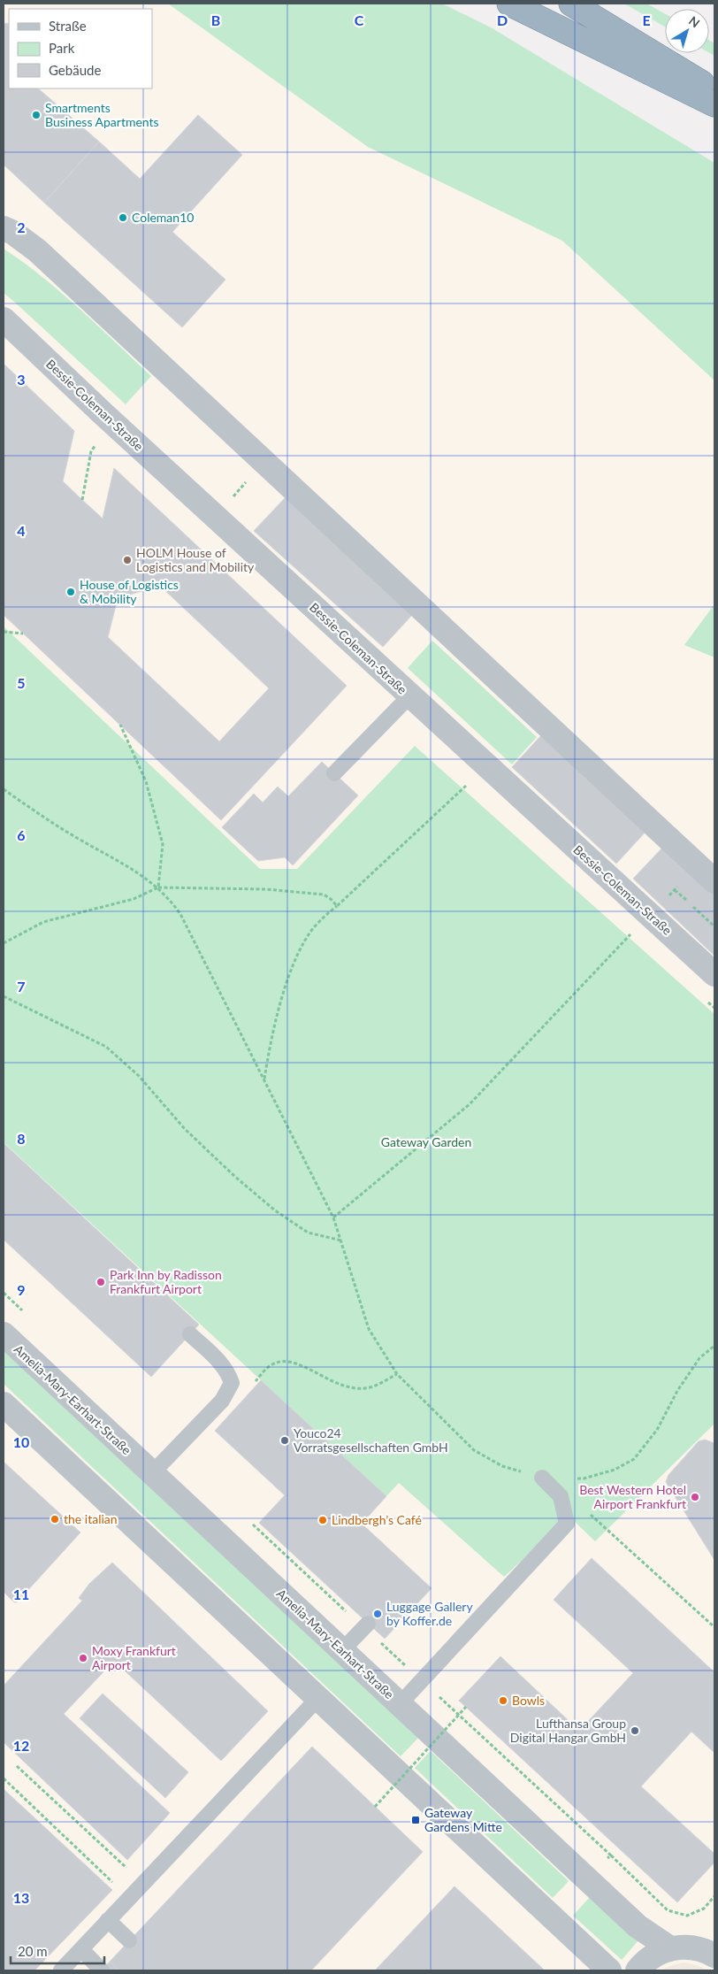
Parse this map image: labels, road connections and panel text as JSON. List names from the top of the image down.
{
  "streets": {
    "street": ["Bessie-Coleman-Straße", "Amelia-Mary-Earhart-Straße"]
  },
  "parks": ["Gateway Garden"],
  "places": {
    "other": [
      "Smartments Business Apartments",
      "Coleman10",
      "HOLM House of Logistics and Mobility",
      "House of Logistics & Mobility",
      "Park Inn by Radisson Frankfurt Airport",
      "Youco24 Vorratsgesellschaften GmbH",
      "Best Western Hotel Airport Frankfurt",
      "the italian",
      "Lindbergh’s Café",
      "Luggage Gallery by Koffer.de",
      "Moxy Frankfurt Airport",
      "Bowls",
      "Lufthansa Group Digital Hangar GmbH"
    ],
    "transit": ["Gateway Gardens Mitte"]
  },
  "legend": ["Straße", "Park", "Gebäude"],
  "scale_bar": "20 m",
  "north": "top right",
  "grid": {
    "columns": [
      "B",
      "C",
      "D",
      "E"
    ],
    "rows": [
      "2",
      "3",
      "4",
      "5",
      "6",
      "7",
      "8",
      "9",
      "10",
      "11",
      "12",
      "13"
    ]
  }
}
